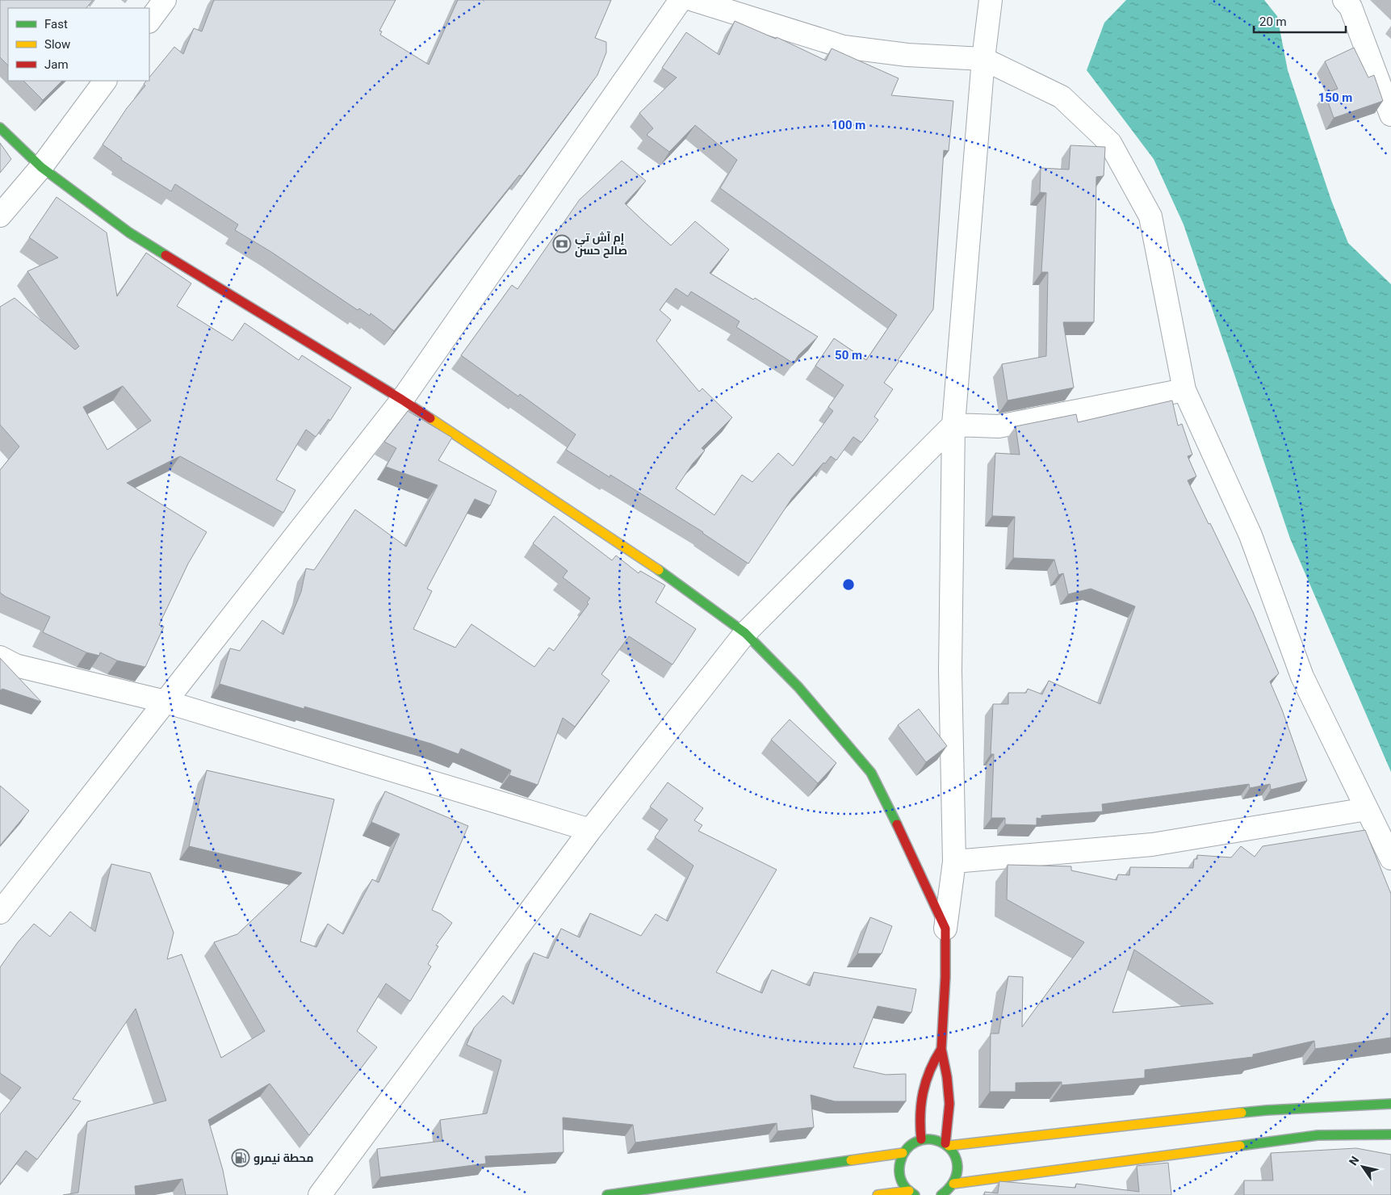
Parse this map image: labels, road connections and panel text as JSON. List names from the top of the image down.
{
  "places": {
    "bank": ["إم آش تي صالح حسن"],
    "fuel station": ["محطة نيمرو"]
  },
  "legend": ["Fast", "Slow", "Jam"],
  "scale_bar": "20 m",
  "north": "top left",
  "rings": ["150 m", "100 m", "50 m"]
}
